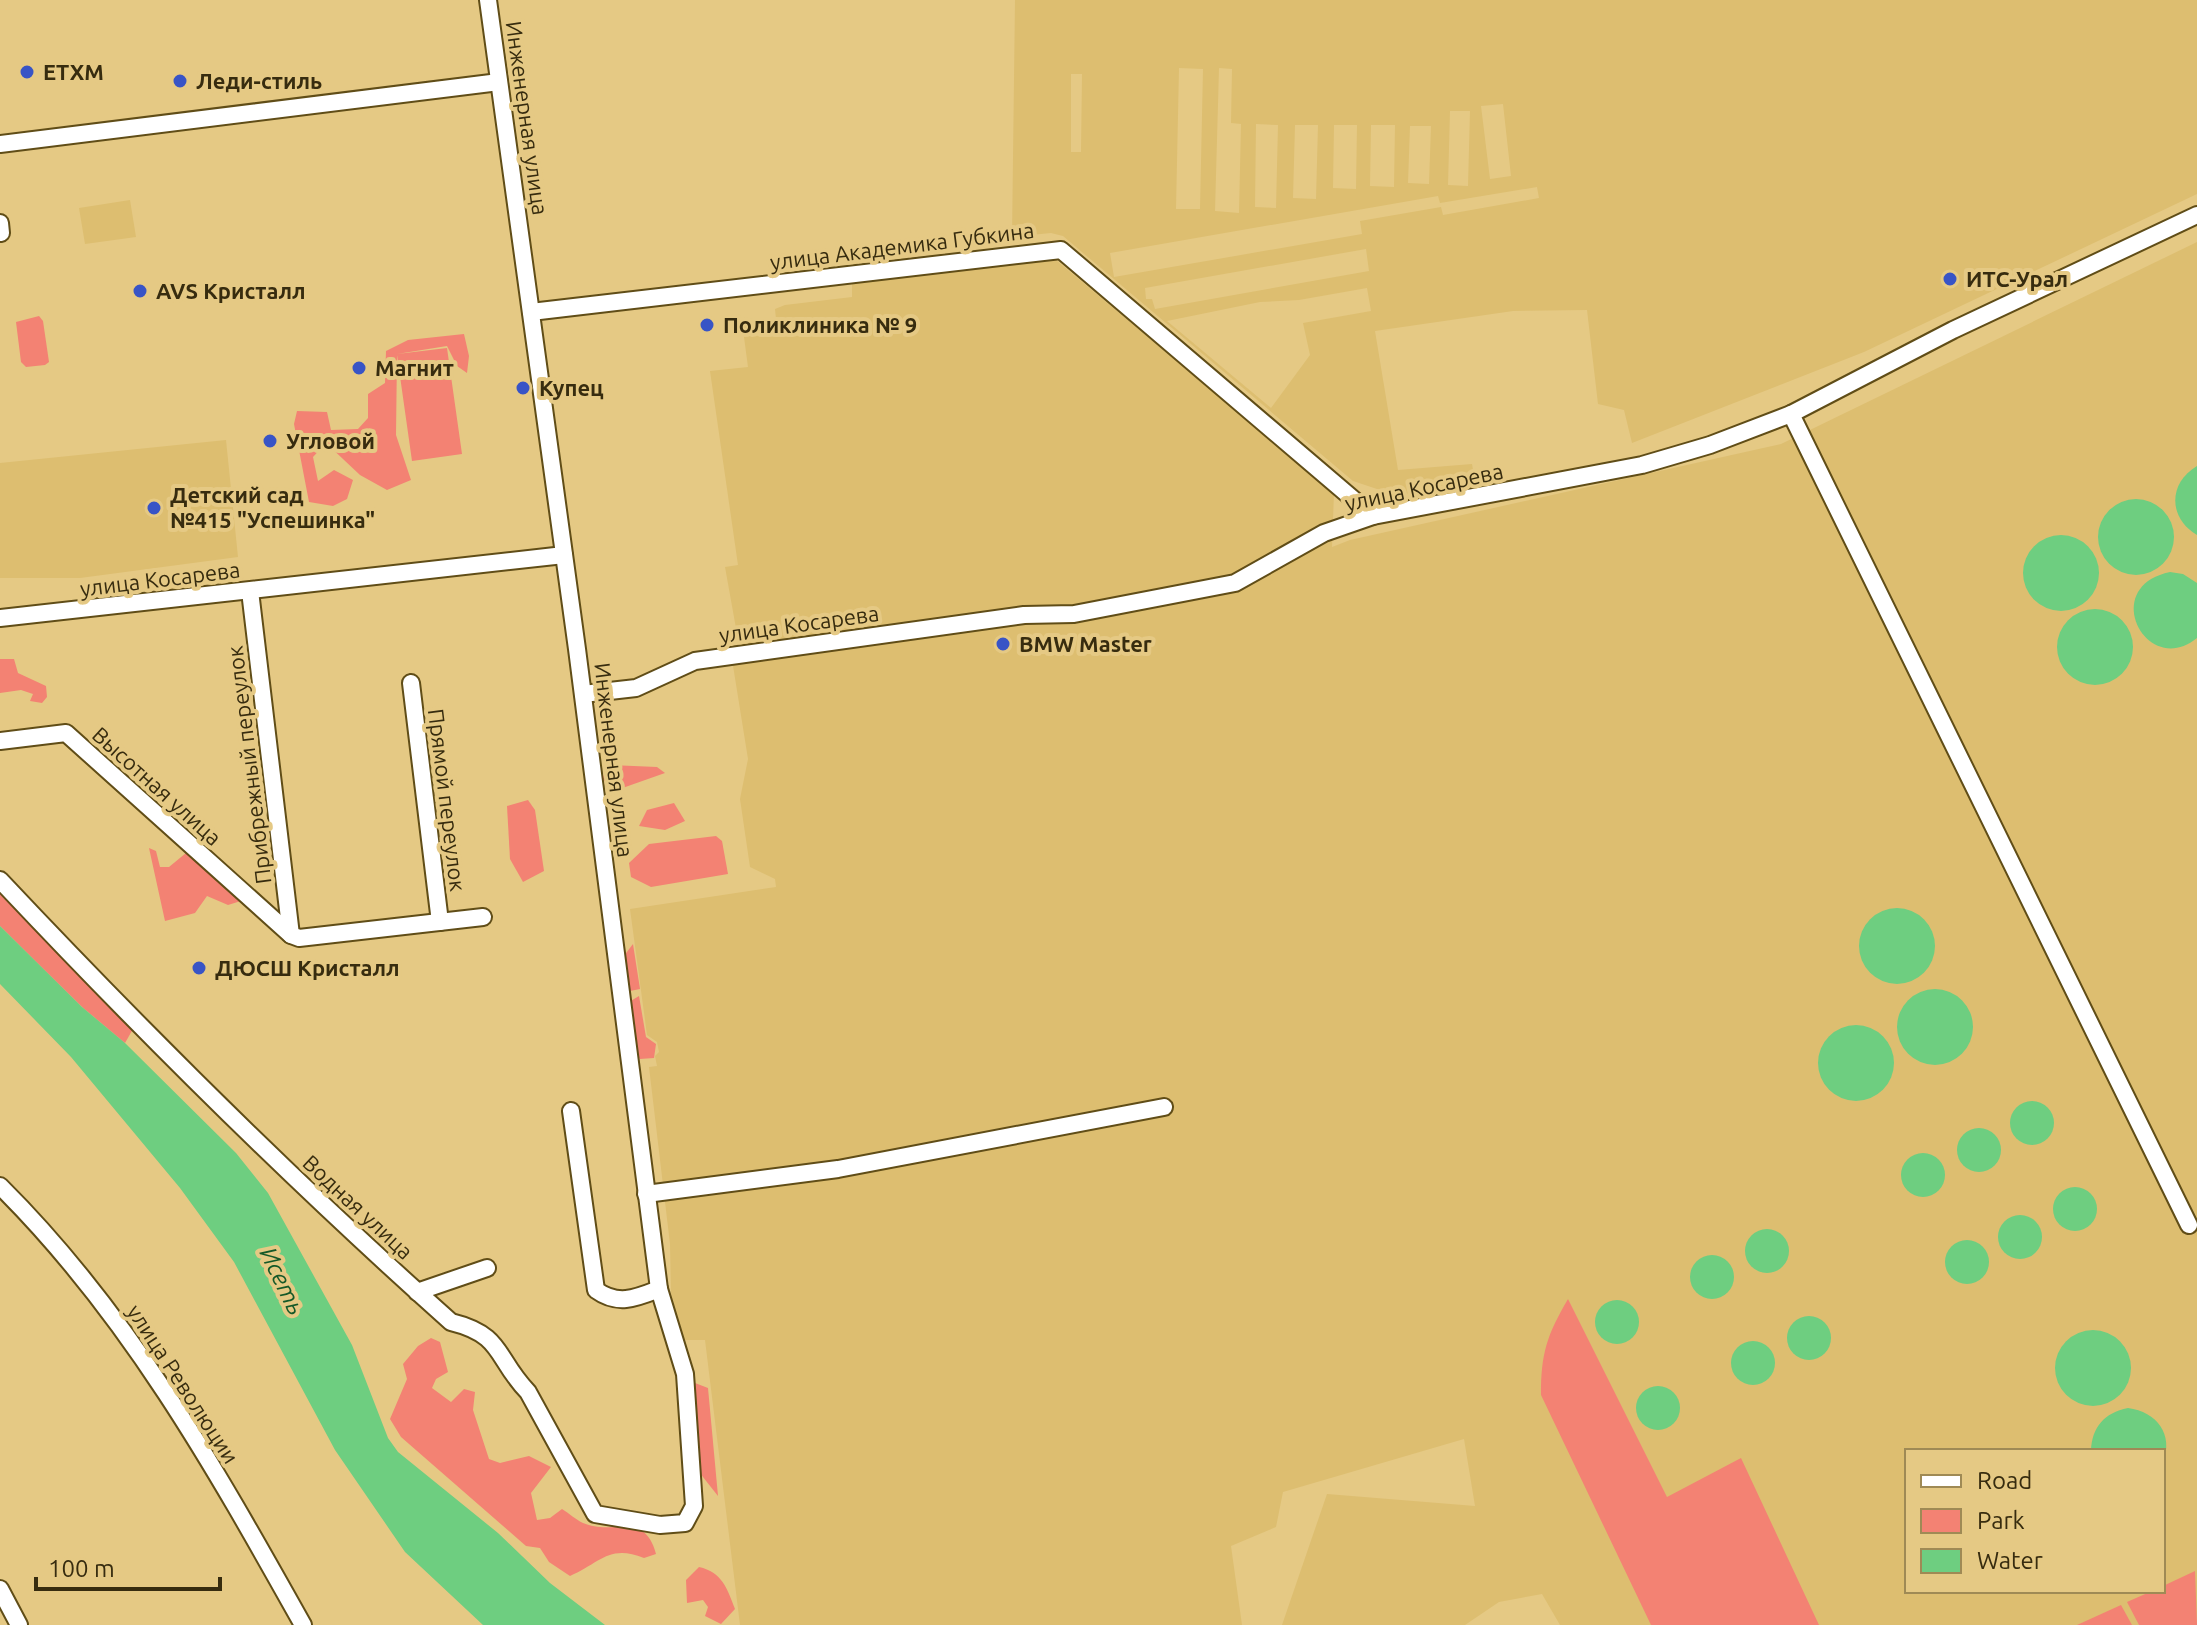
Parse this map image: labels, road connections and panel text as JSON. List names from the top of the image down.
{
  "streets": {
    "street": [
      "Инженерная улица",
      "улица Академика Губкина",
      "улица Косарева",
      "Прибрежный переулок",
      "Высотная улица",
      "Прямой переулок",
      "Водная улица",
      "улица Революции"
    ]
  },
  "crossings": [
    ["Инженерная улица", "улица Академика Губкина"],
    ["Инженерная улица", "улица Косарева"],
    ["Инженерная улица", "Водная улица"],
    ["улица Академика Губкина", "улица Косарева"],
    ["улица Косарева", "Прибрежный переулок"],
    ["Прибрежный переулок", "Высотная улица"]
  ],
  "water": ["Исеть"],
  "places": [
    "ЕТХМ",
    "Леди-стиль",
    "ИТС-Урал",
    "AVS Кристалл",
    "Поликлиника № 9",
    "Магнит",
    "Купец",
    "Угловой",
    "Детский сад №415 \"Успешинка\"",
    "BMW Master",
    "ДЮСШ Кристалл"
  ],
  "legend": ["Road", "Park", "Water"],
  "scale_bar": "100 m"
}
